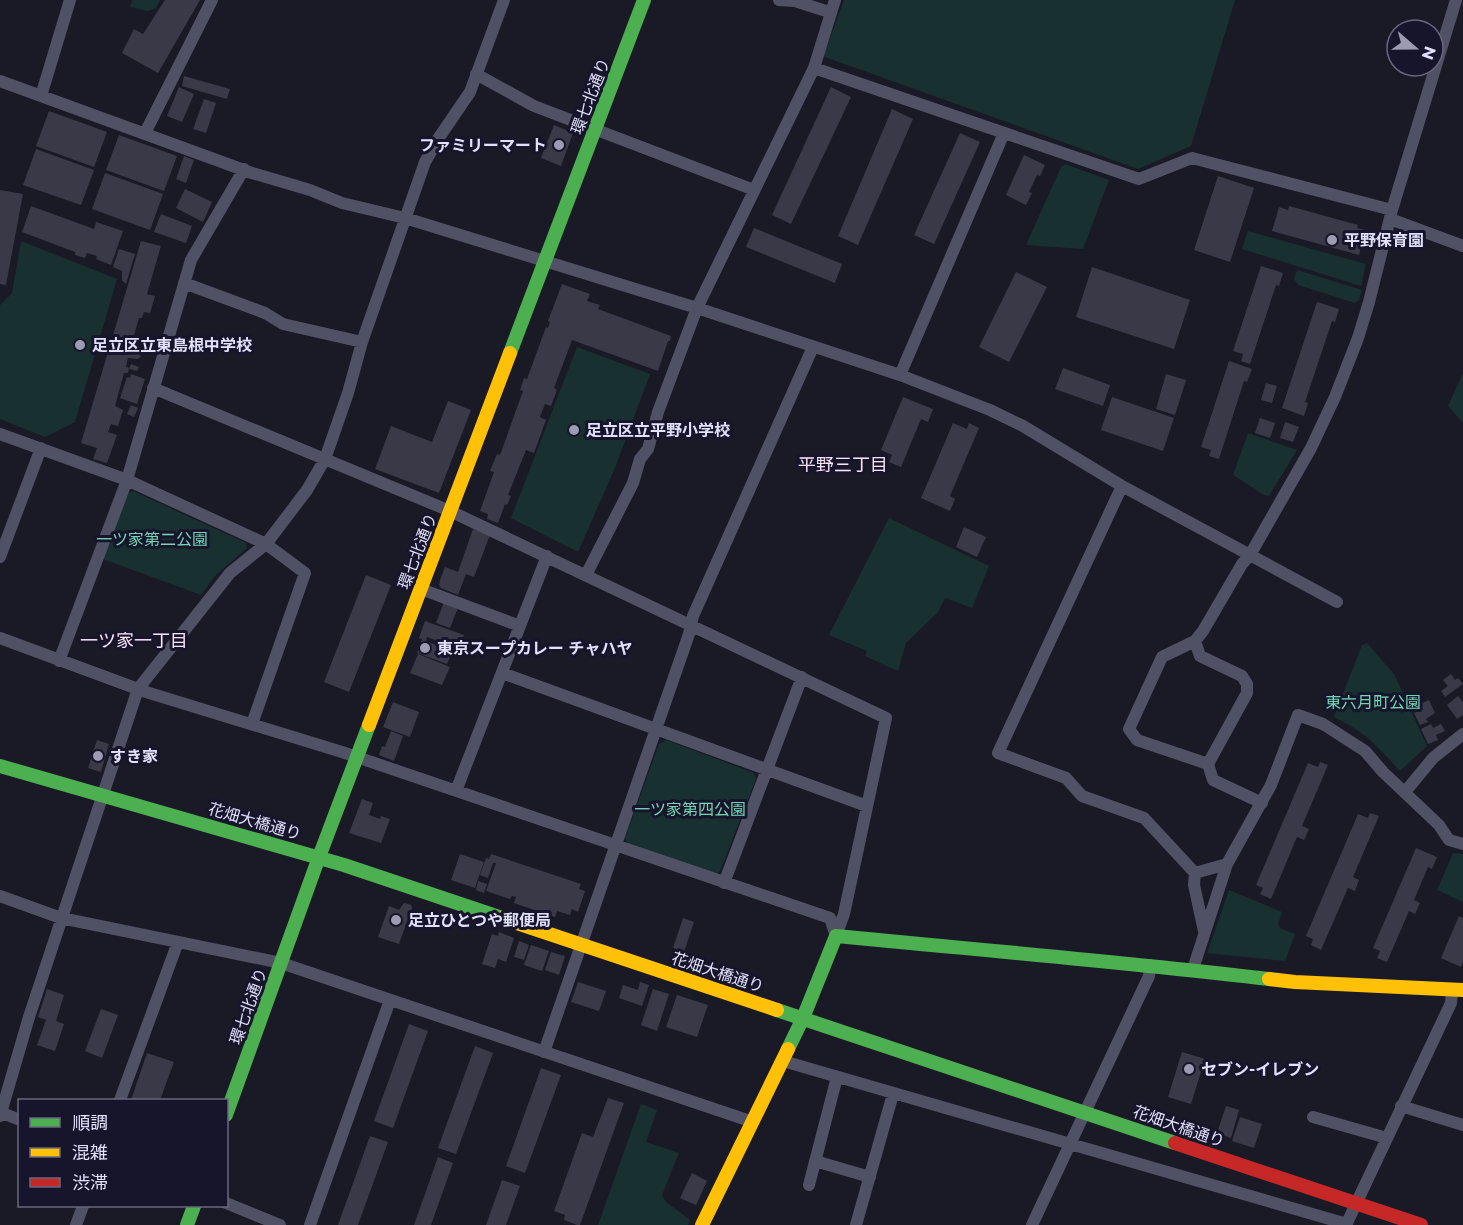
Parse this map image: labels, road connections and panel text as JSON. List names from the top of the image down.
{
  "streets": {
    "street": ["環七北通り", "花畑大橋通り"]
  },
  "crossings": [
    ["環七北通り", "花畑大橋通り"]
  ],
  "districts": ["平野三丁目", "一ツ家一丁目"],
  "parks": ["一ツ家第二公園", "東六月町公園", "一ツ家第四公園"],
  "places": [
    "ファミリーマート",
    "平野保育園",
    "足立区立東島根中学校",
    "足立区立平野小学校",
    "東京スープカレー チャハヤ",
    "すき家",
    "足立ひとつや郵便局",
    "セブン-イレブン"
  ],
  "legend": ["順調", "混雑", "渋滞"],
  "north": "right"
}
